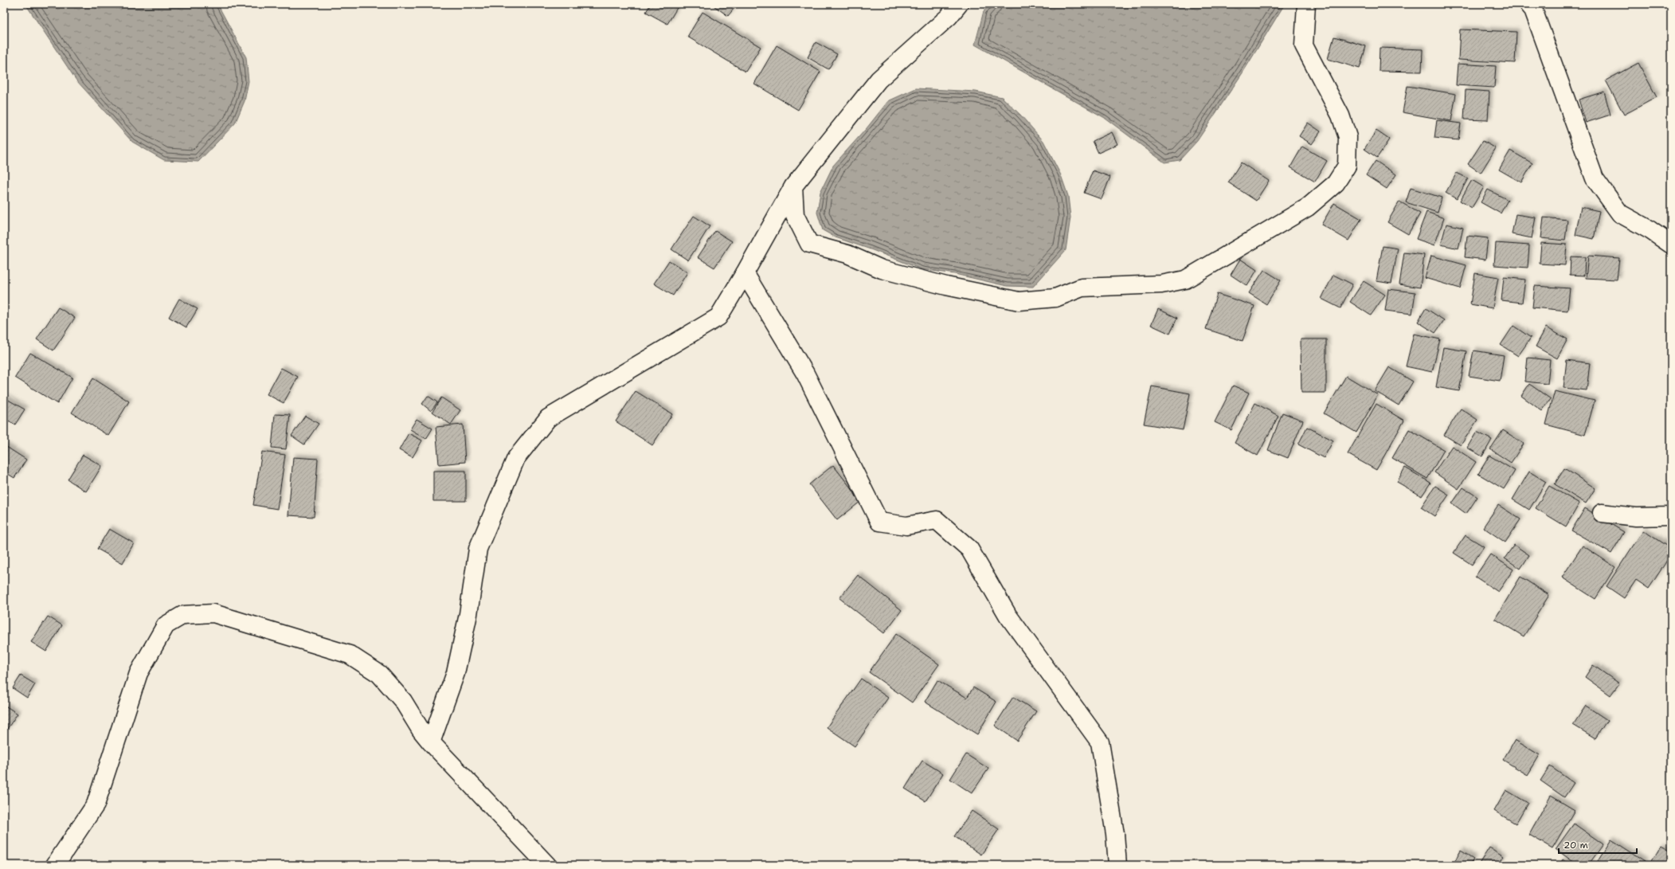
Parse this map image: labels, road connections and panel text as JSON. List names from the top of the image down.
{
  "scale_bar": "20 m"
}
